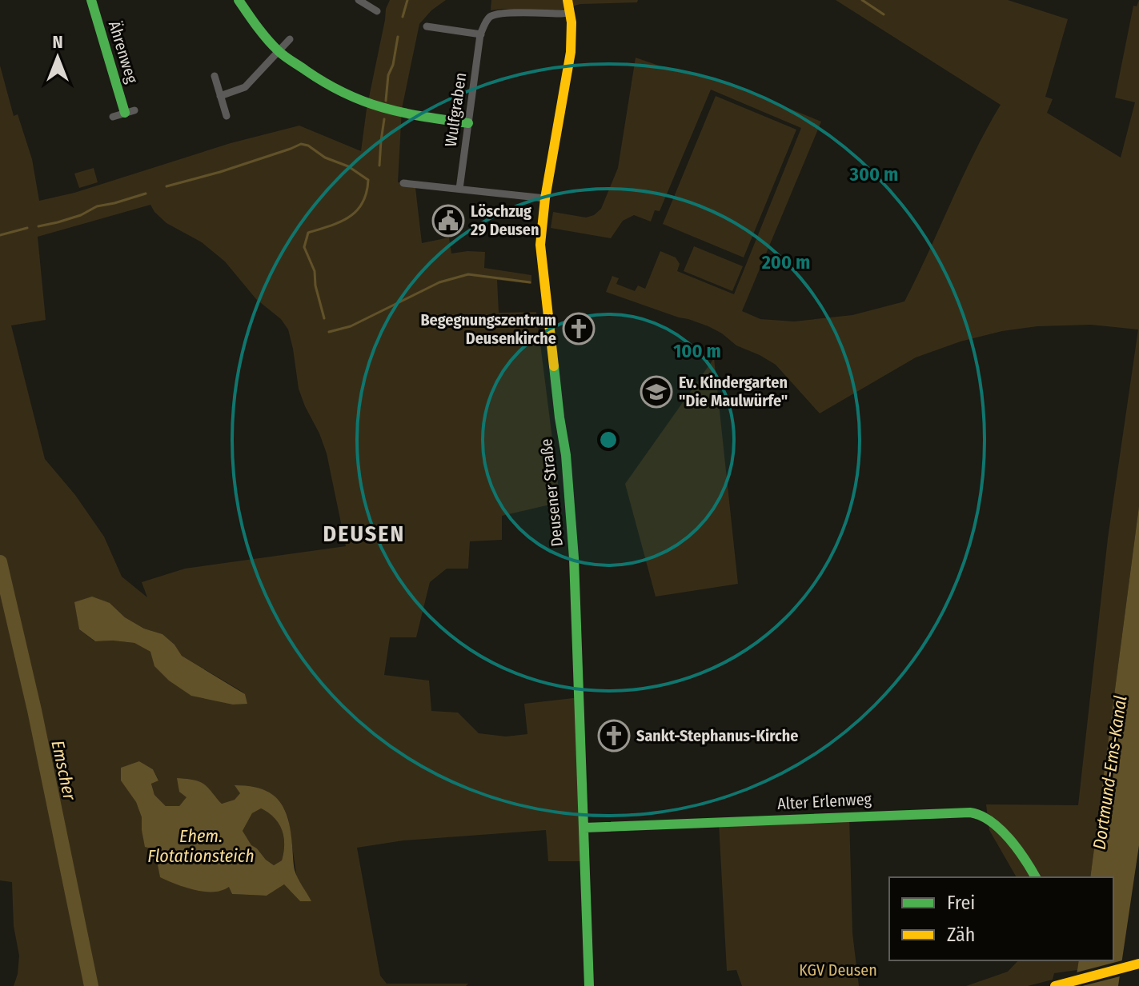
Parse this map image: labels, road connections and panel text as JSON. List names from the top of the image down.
{
  "streets": {
    "street": [
      "Ährenweg",
      "Wulfgraben",
      "Deusener Straße",
      "Alter Erlenweg"
    ]
  },
  "crossings": [
    ["Deusener Straße", "Alter Erlenweg"]
  ],
  "districts": ["DEUSEN"],
  "water": ["Emscher", "Dortmund-Ems-Kanal", "Ehem. Flotationsteich"],
  "parks": ["KGV Deusen"],
  "places": {
    "public building": ["Löschzug 29 Deusen"],
    "church": ["Begegnungszentrum Deusenkirche", "Sankt-Stephanus-Kirche"],
    "school or university": ["Ev. Kindergarten \"Die Maulwürfe\""]
  },
  "legend": ["Frei", "Zäh"],
  "north": "top",
  "rings": ["300 m", "200 m", "100 m"]
}
